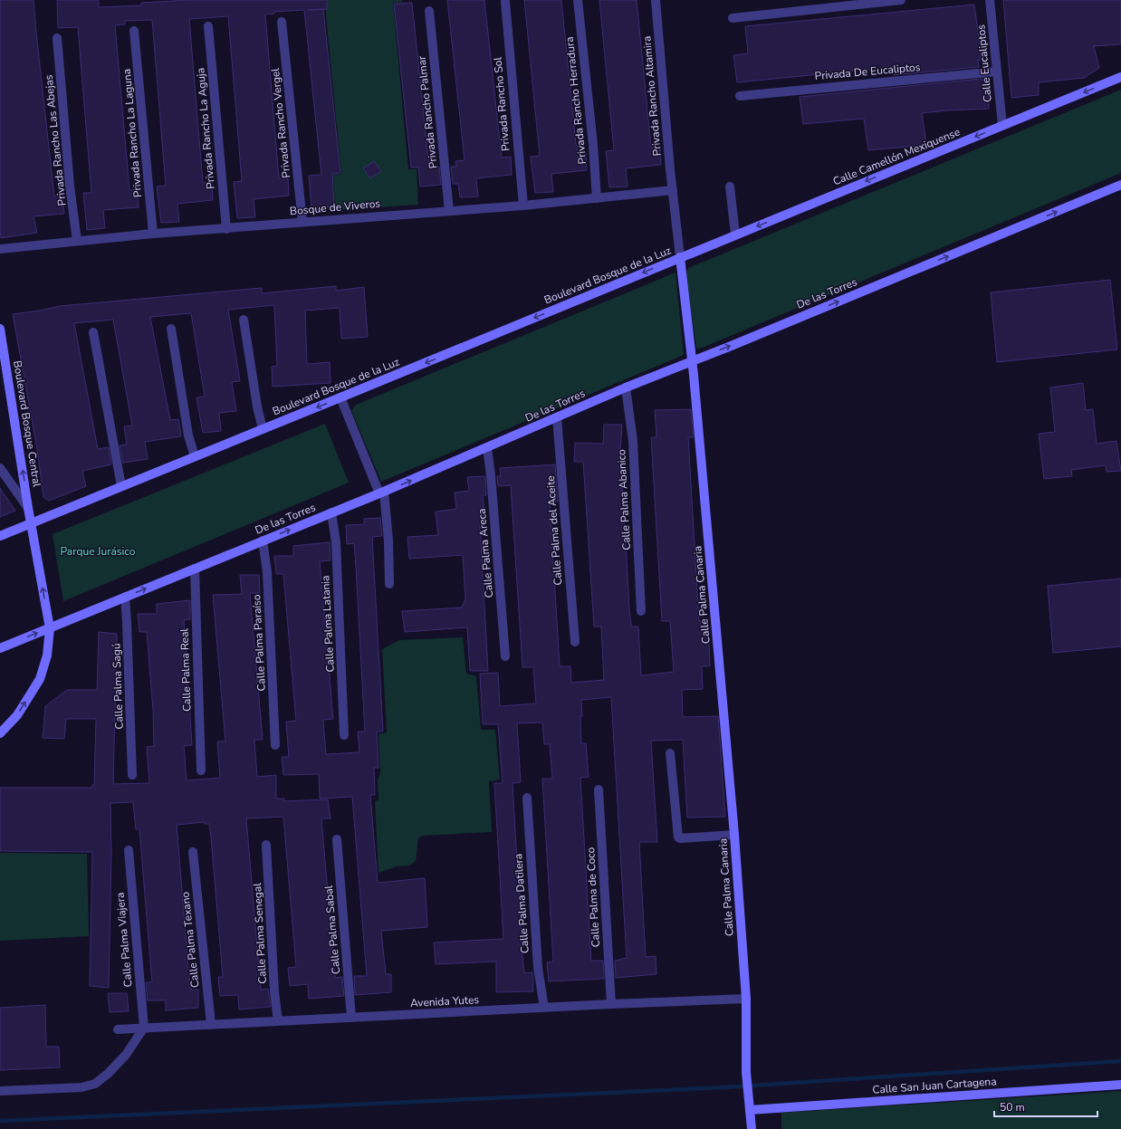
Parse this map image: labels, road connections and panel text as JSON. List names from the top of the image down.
{
  "streets": {
    "main road": [
      "Calle Camellón Mexiquense",
      "Boulevard Bosque de la Luz",
      "De las Torres",
      "Boulevard Bosque Central",
      "Calle Palma Canaria",
      "Calle San Juan Cartagena"
    ],
    "street": [
      "Calle Eucaliptos",
      "Privada De Eucaliptos",
      "Privada Rancho Altamira",
      "Privada Rancho Herradura",
      "Privada Rancho Sol",
      "Privada Rancho Palmar",
      "Privada Rancho Vergel",
      "Privada Rancho La Aguja",
      "Privada Rancho La Laguna",
      "Privada Rancho Las Abejas",
      "Bosque de Viveros",
      "Calle Palma Abanico",
      "Calle Palma del Aceite",
      "Calle Palma Areca",
      "Calle Palma Latania",
      "Calle Palma Paraíso",
      "Calle Palma Real",
      "Calle Palma Sagú",
      "Calle Palma de Coco",
      "Calle Palma Datilera",
      "Calle Palma Sabal",
      "Calle Palma Senegal",
      "Calle Palma Viajera",
      "Calle Palma Texano",
      "Avenida Yutes"
    ]
  },
  "crossings": [
    ["Calle Eucaliptos", "Privada De Eucaliptos"],
    ["Calle Eucaliptos", "Calle Camellón Mexiquense"],
    ["Privada Rancho Altamira", "Bosque de Viveros"],
    ["Privada Rancho Altamira", "Calle Palma Canaria"],
    ["Privada Rancho Herradura", "Bosque de Viveros"],
    ["Privada Rancho Sol", "Bosque de Viveros"],
    ["Privada Rancho Palmar", "Bosque de Viveros"],
    ["Privada Rancho Vergel", "Bosque de Viveros"],
    ["Privada Rancho La Aguja", "Bosque de Viveros"],
    ["Privada Rancho La Laguna", "Bosque de Viveros"],
    ["Privada Rancho Las Abejas", "Bosque de Viveros"],
    ["Calle Camellón Mexiquense", "Boulevard Bosque de la Luz"],
    ["Calle Camellón Mexiquense", "Calle Palma Canaria"],
    ["Bosque de Viveros", "Calle Palma Canaria"],
    ["Boulevard Bosque de la Luz", "Boulevard Bosque Central"],
    ["Boulevard Bosque de la Luz", "Calle Palma Canaria"],
    ["De las Torres", "Boulevard Bosque Central"],
    ["De las Torres", "Calle Palma Abanico"],
    ["De las Torres", "Calle Palma del Aceite"],
    ["De las Torres", "Calle Palma Areca"],
    ["De las Torres", "Calle Palma Canaria"],
    ["De las Torres", "Calle Palma Latania"],
    ["De las Torres", "Calle Palma Paraíso"],
    ["De las Torres", "Calle Palma Real"],
    ["De las Torres", "Calle Palma Sagú"],
    ["Calle Palma Canaria", "Avenida Yutes"],
    ["Calle Palma Canaria", "Calle San Juan Cartagena"],
    ["Calle Palma de Coco", "Avenida Yutes"],
    ["Calle Palma Datilera", "Avenida Yutes"],
    ["Calle Palma Sabal", "Avenida Yutes"],
    ["Calle Palma Senegal", "Avenida Yutes"],
    ["Calle Palma Viajera", "Avenida Yutes"],
    ["Calle Palma Texano", "Avenida Yutes"]
  ],
  "one_way": [
    "Calle Camellón Mexiquense",
    "Boulevard Bosque de la Luz",
    "De las Torres",
    "Boulevard Bosque Central"
  ],
  "parks": ["Parque Jurásico"],
  "scale_bar": "50 m"
}
